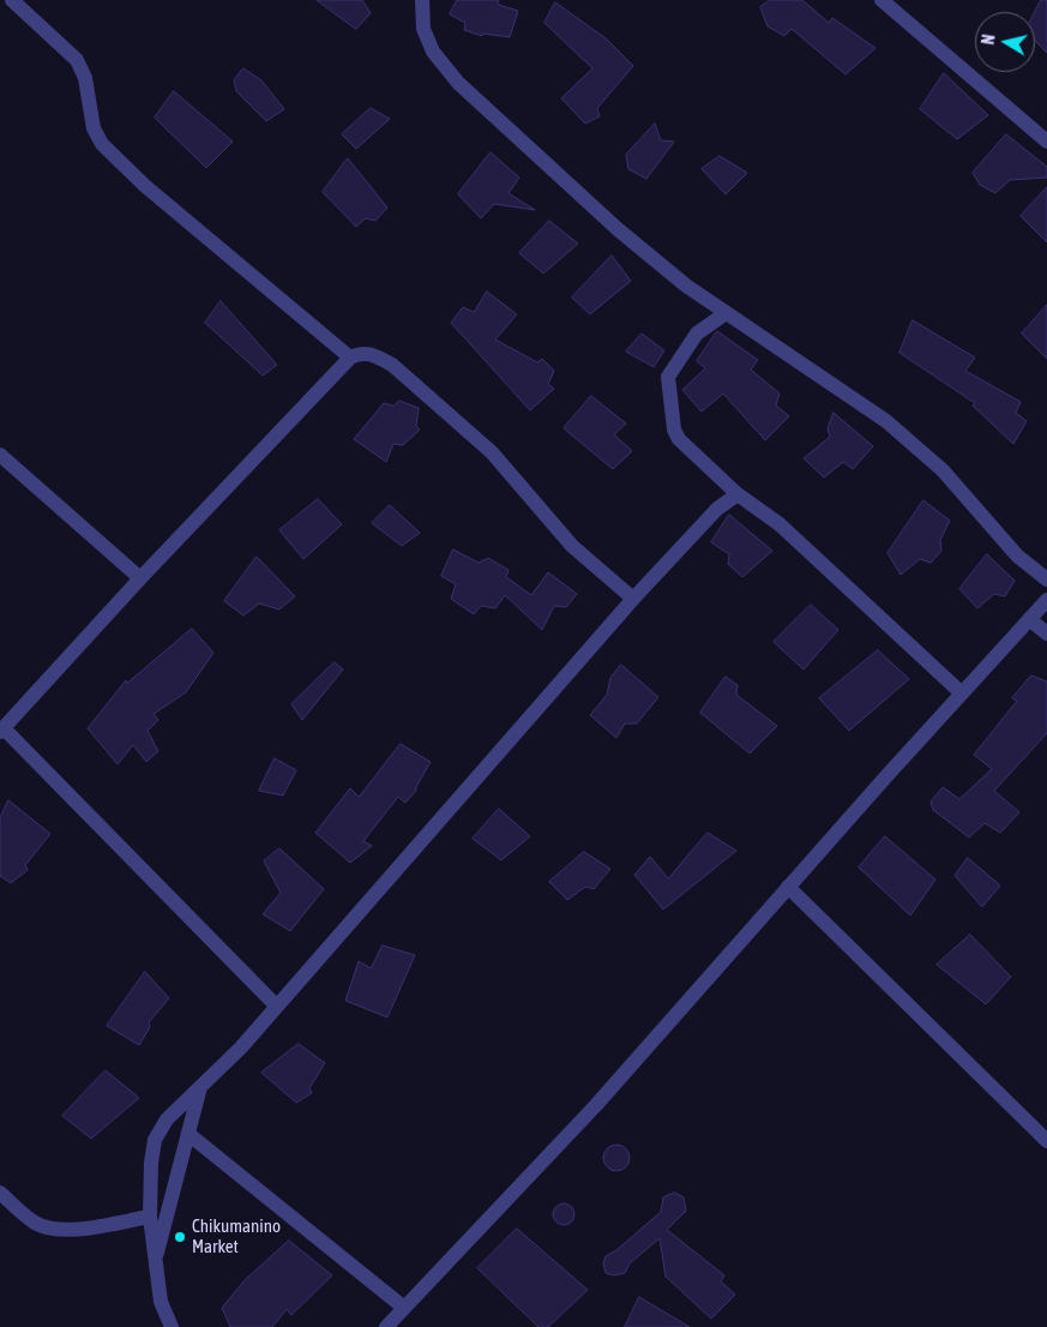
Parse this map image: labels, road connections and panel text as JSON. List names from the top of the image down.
{
  "places": ["Chikumanino Market"],
  "north": "left"
}
